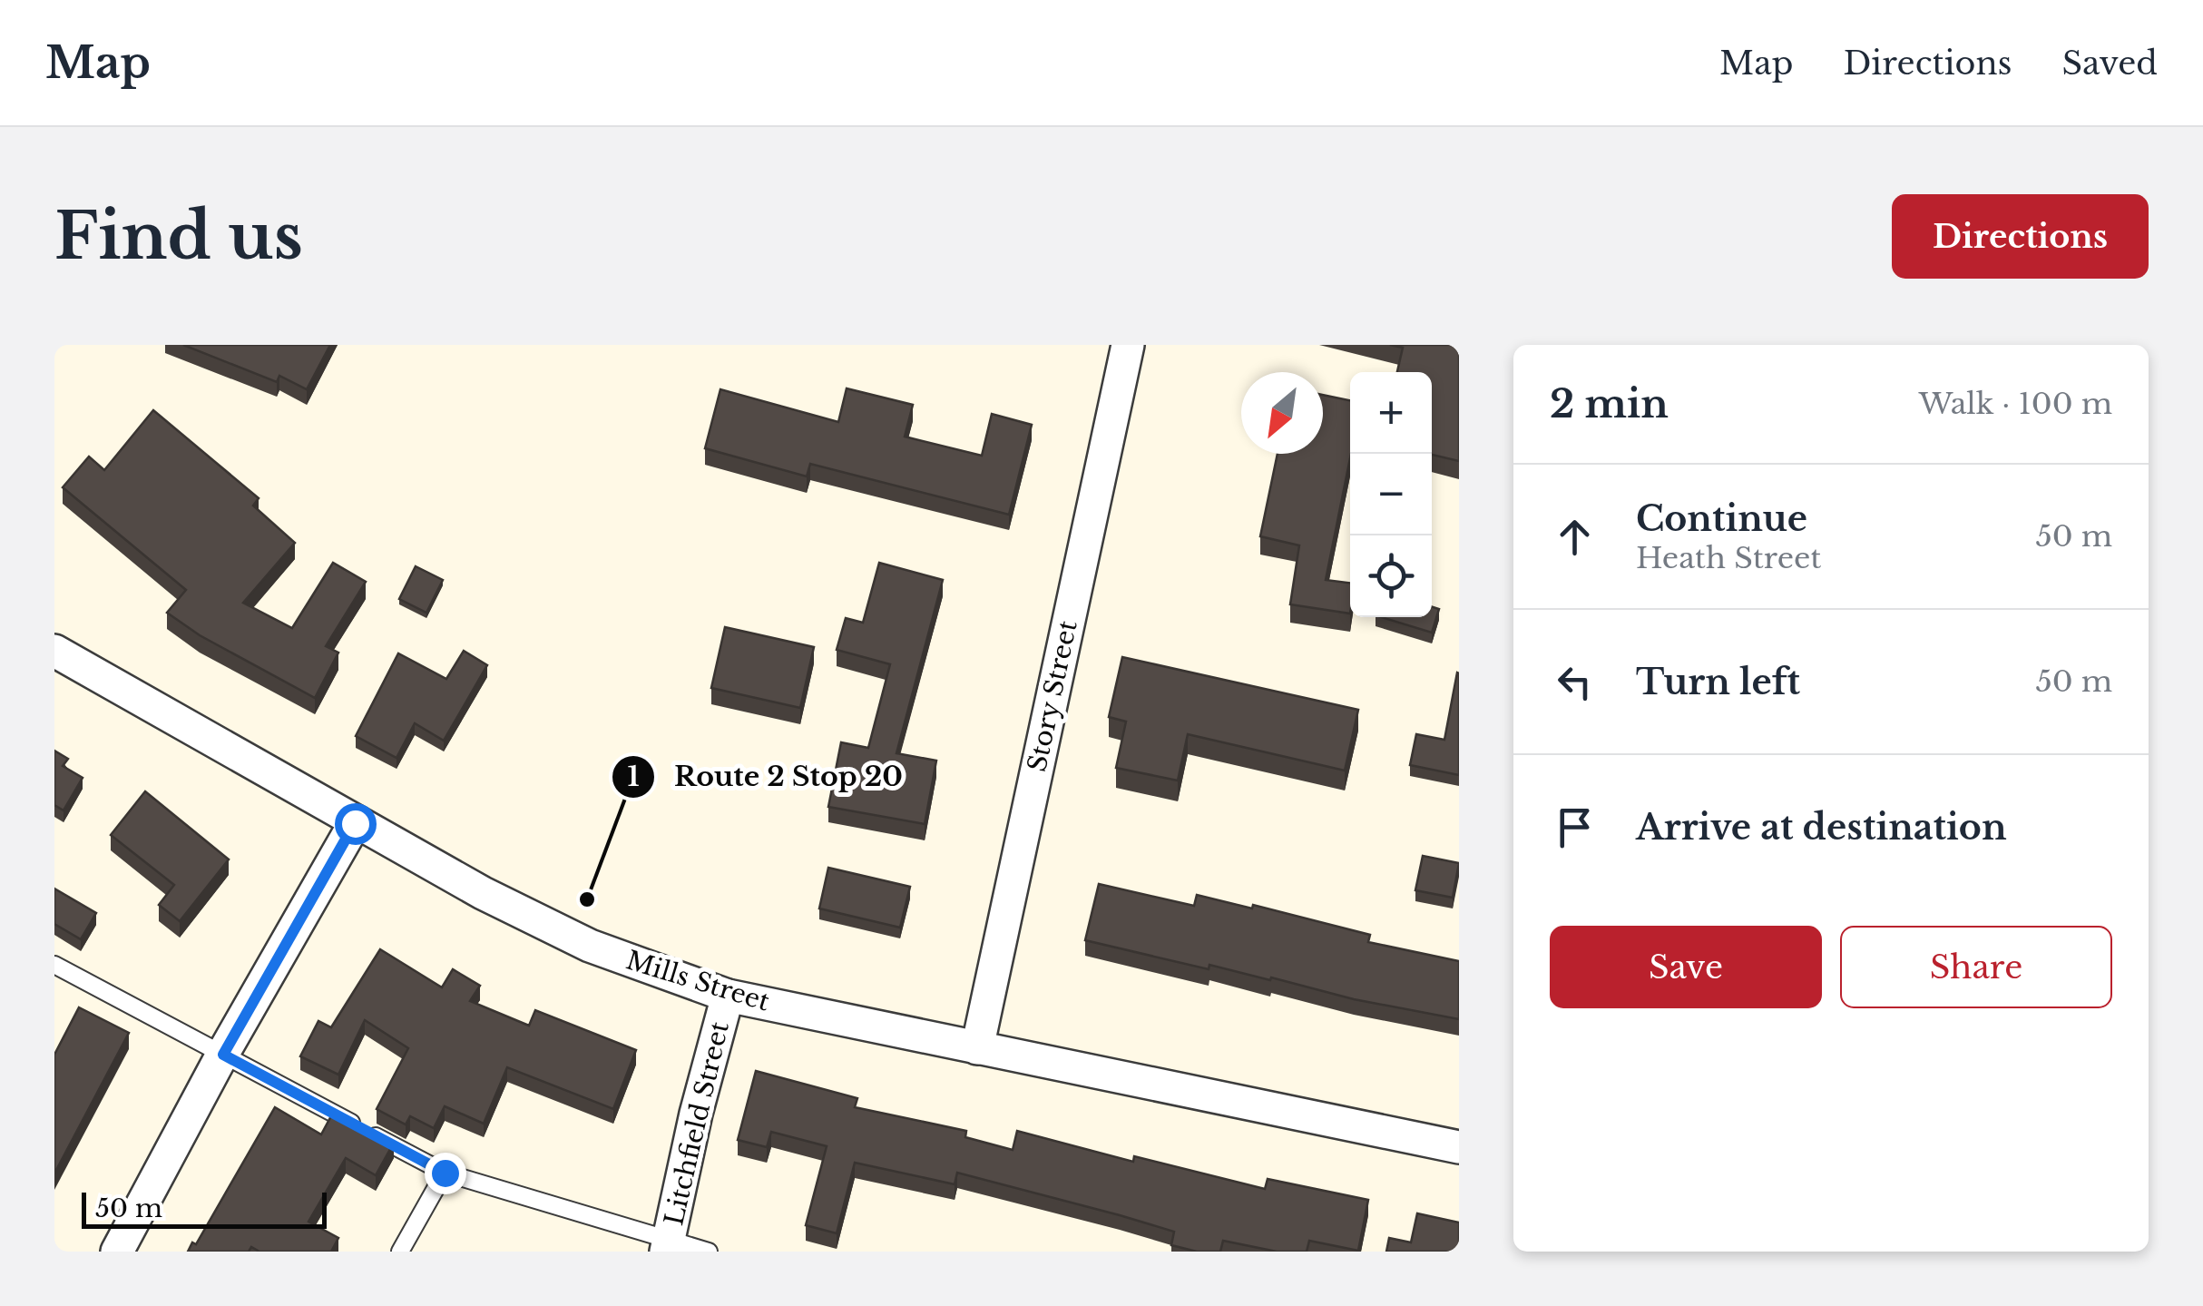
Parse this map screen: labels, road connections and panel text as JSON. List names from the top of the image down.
{
  "streets": {
    "street": ["Story Street", "Mills Street", "Litchfield Street"]
  },
  "crossings": [
    ["Story Street", "Mills Street"],
    ["Mills Street", "Litchfield Street"]
  ],
  "places": ["Route 2 Stop 20"],
  "scale_bar": "50 m",
  "north": "bottom left",
  "page": {
    "header": "Map",
    "nav": ["Map", "Directions", "Saved"],
    "buttons": [
      "Directions",
      ["Save", "Share"]
    ],
    "title": "Find us",
    "heading": ["2 min", "Walk · 100 m"],
    "map_buttons": ["+", "−"],
    "list": [
      ["Continue", "Heath Street", "50 m"],
      ["Turn left", "50 m"],
      "Arrive at destination"
    ],
    "scale": "50 m"
  }
}
